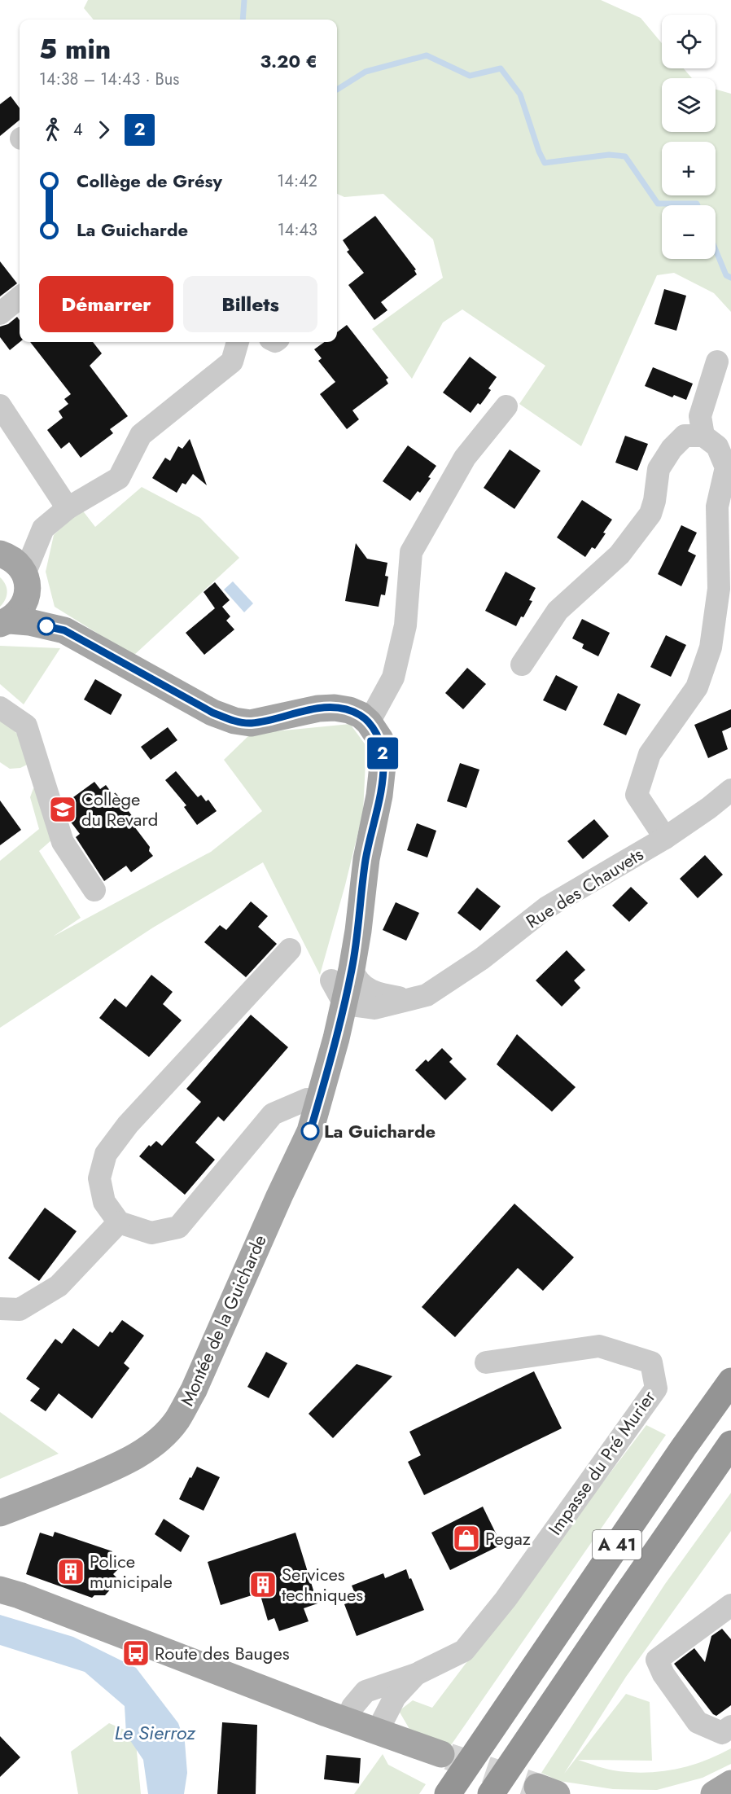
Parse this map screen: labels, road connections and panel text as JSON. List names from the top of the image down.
{
  "streets": {
    "highway": ["A 41"],
    "main road": ["Montée de la Guicharde"],
    "street": ["Rue des Chauvets", "Impasse du Pré Murier"]
  },
  "crossings": [
    ["Rue des Chauvets", "Montée de la Guicharde"]
  ],
  "water": ["Le Sierroz"],
  "places": {
    "school or university": ["Collège du Revard"],
    "other": ["La Guicharde"],
    "shop": ["Pegaz"],
    "building": ["Police municipale", "Services techniques"],
    "bus stop": ["Route des Bauges"]
  },
  "lines": ["bus line 2"],
  "page": {
    "on_map": "2",
    "map_buttons": ["+", "−"],
    "heading": ["5 min", "14:38 – 14:43 · Bus", "3.20 €"],
    "legs": ["4", "2"],
    "list": [
      {
        "name": "Collège de Grésy",
        "value": "14:42"
      },
      {
        "name": "La Guicharde",
        "value": "14:43"
      }
    ],
    "buttons": ["Démarrer", "Billets"]
  }
}
